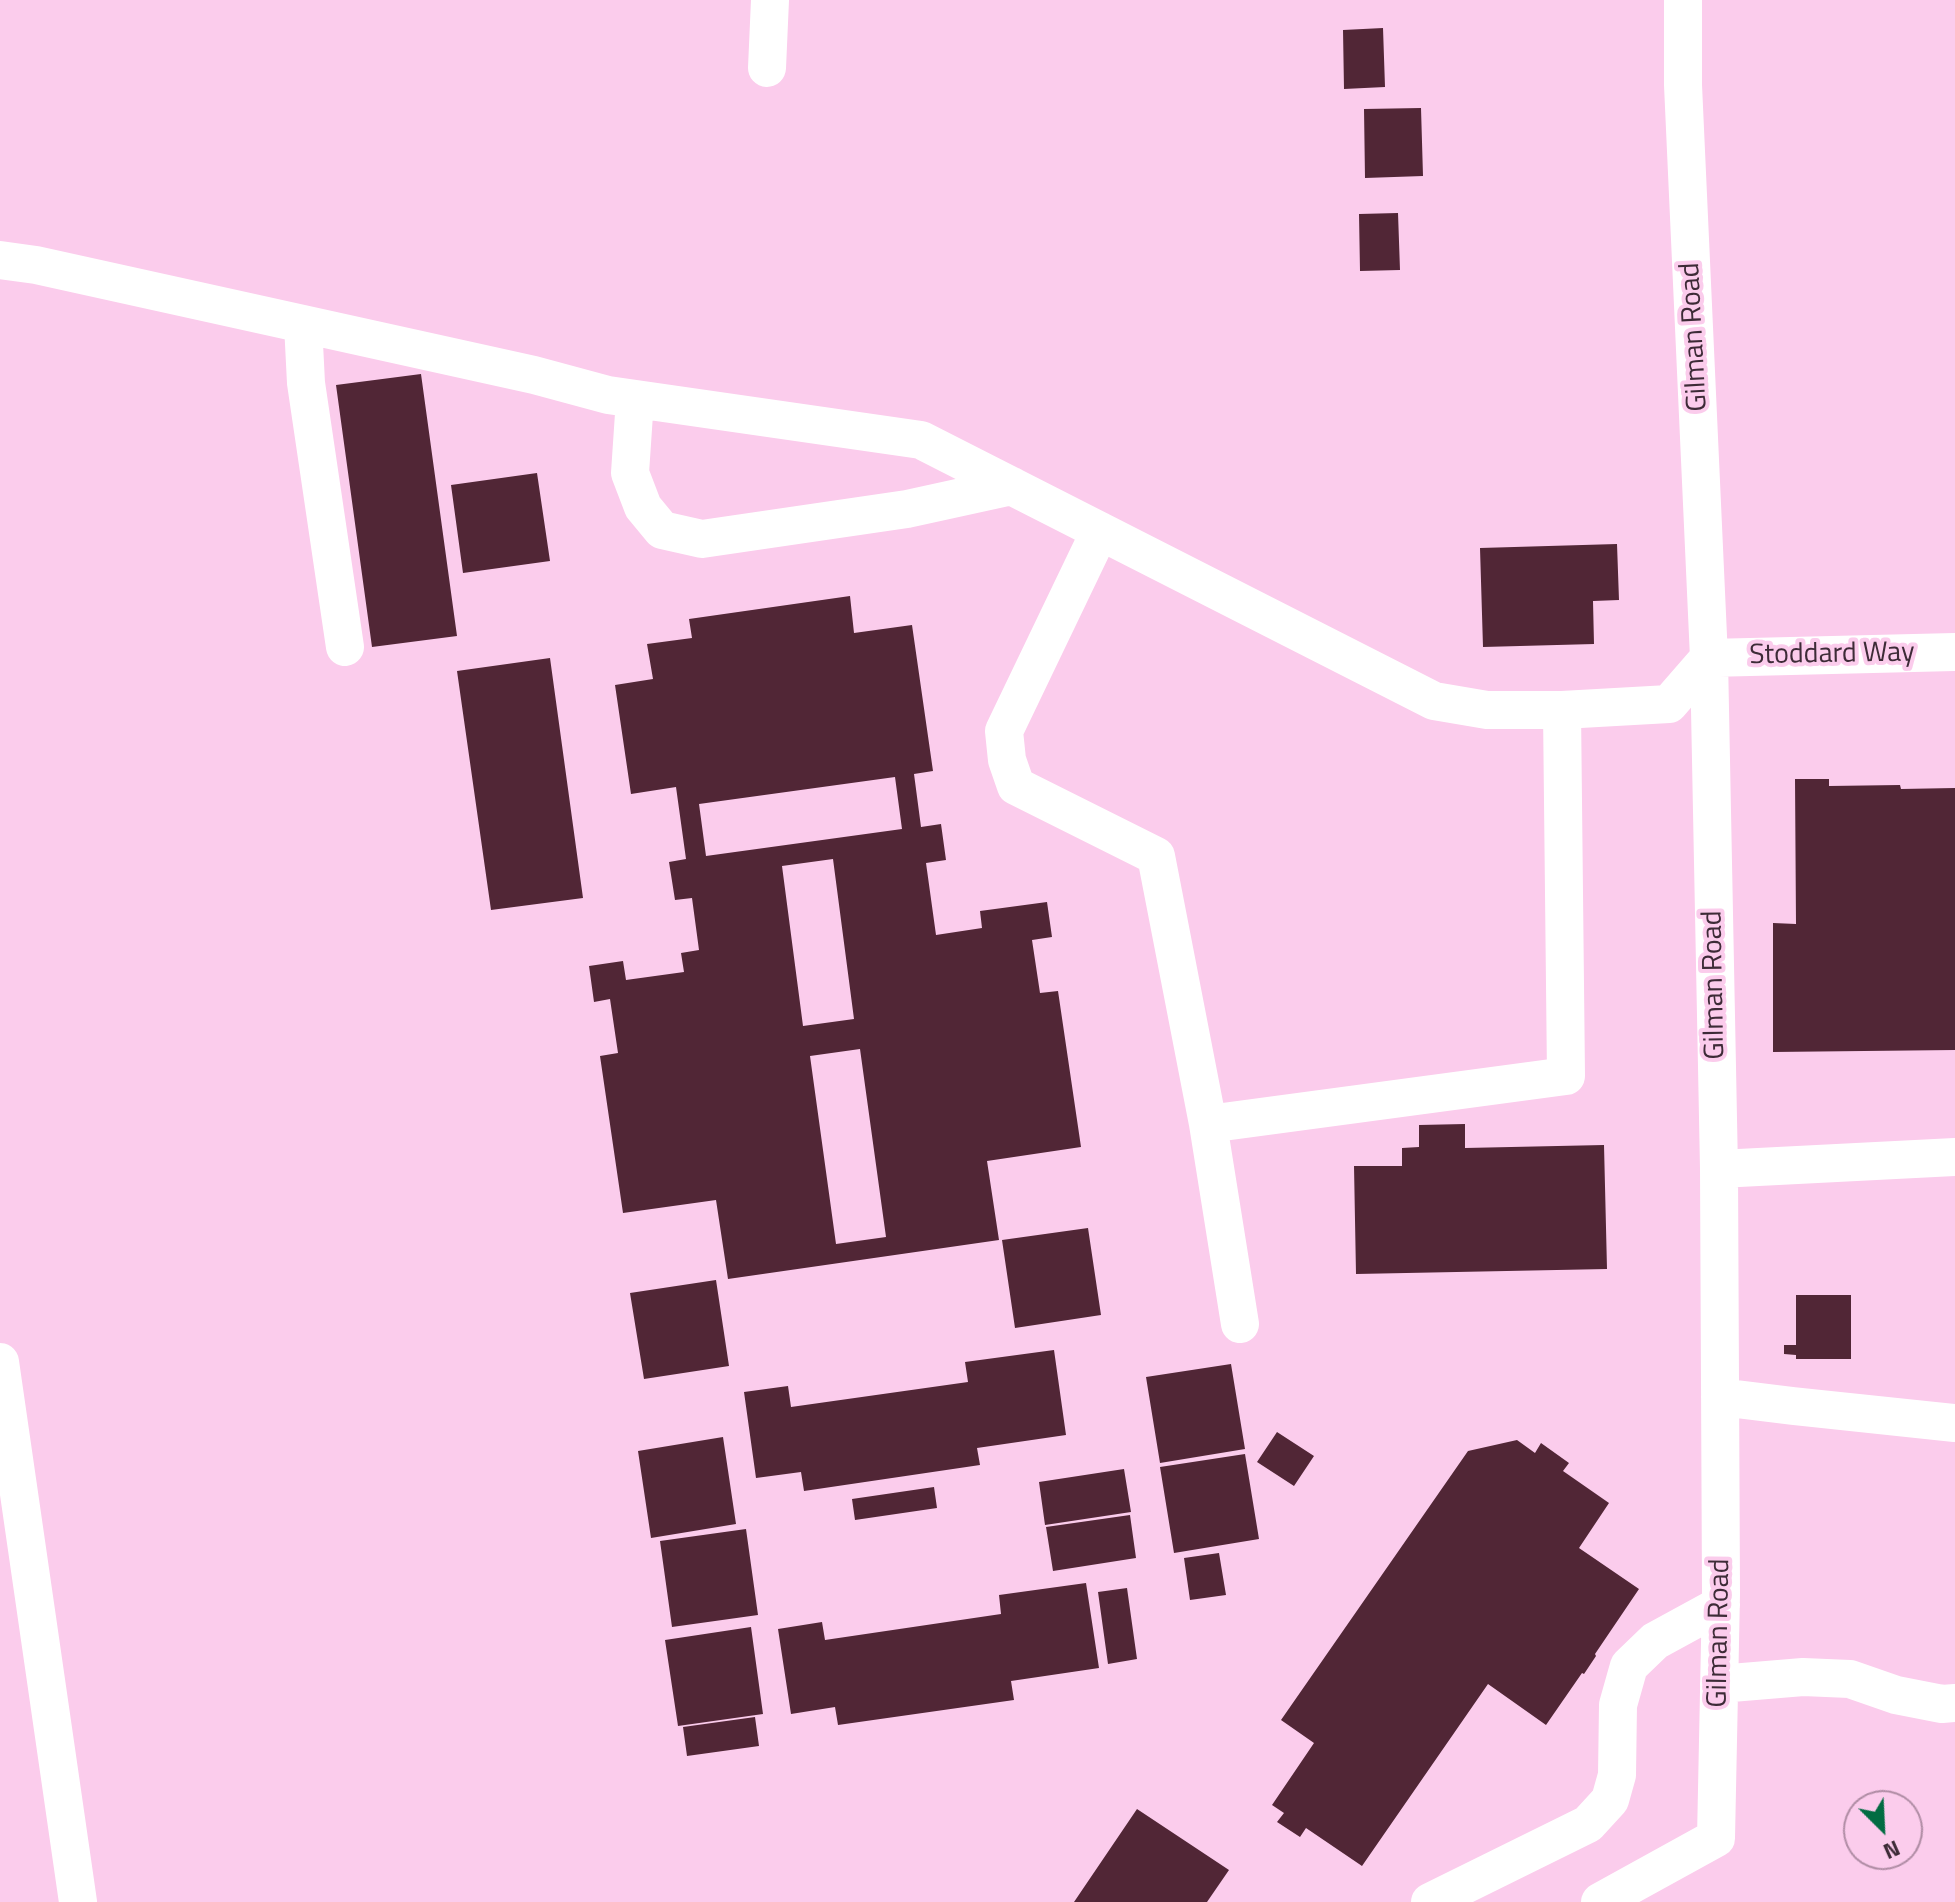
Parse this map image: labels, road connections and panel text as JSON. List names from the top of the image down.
{
  "streets": {
    "street": ["Gilman Road", "Stoddard Way"]
  },
  "crossings": [
    ["Gilman Road", "Stoddard Way"]
  ],
  "north": "bottom right"
}
